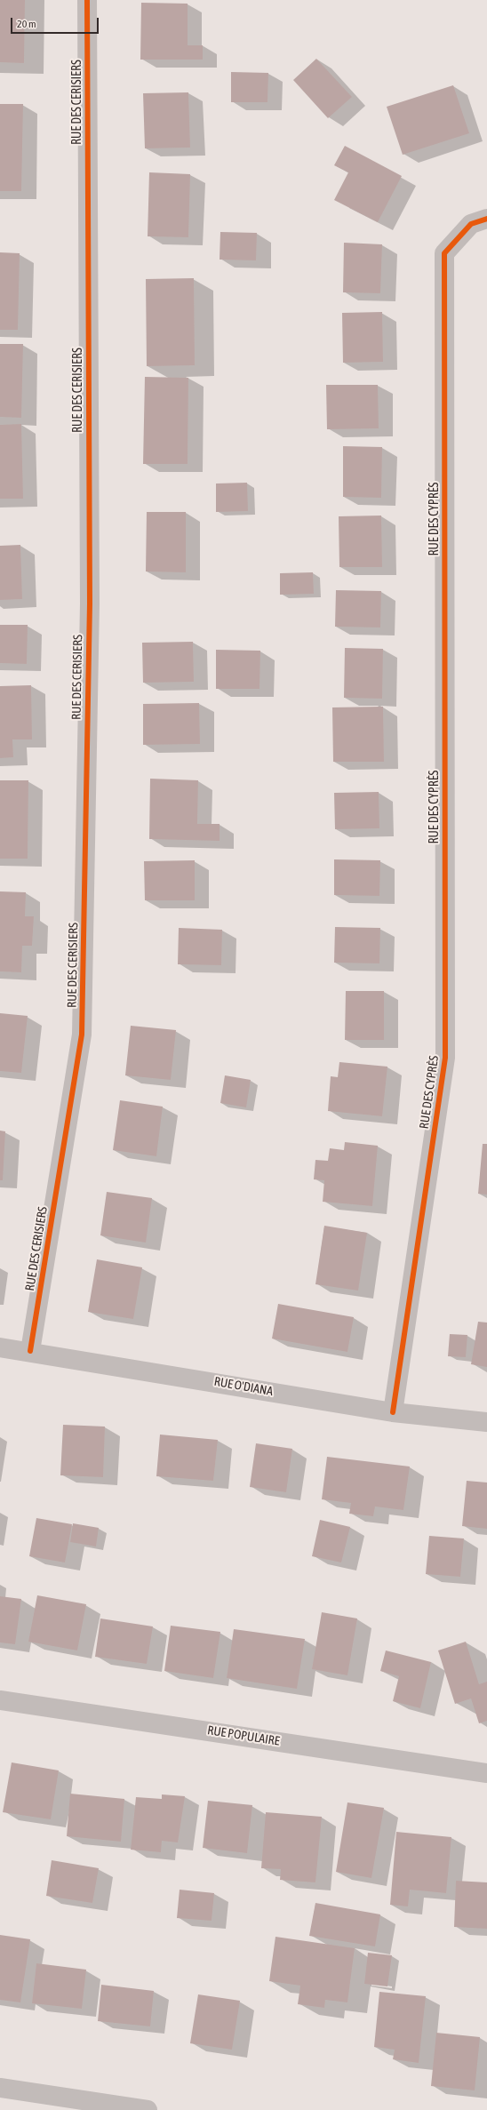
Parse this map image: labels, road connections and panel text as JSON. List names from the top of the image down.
{
  "streets": {
    "street": [
      "RUE DES CERISIERS",
      "RUE DES CYPRÈS",
      "RUE O'DIANA",
      "RUE POPULAIRE"
    ]
  },
  "crossings": [
    ["RUE DES CERISIERS", "RUE O'DIANA"],
    ["RUE DES CYPRÈS", "RUE O'DIANA"]
  ],
  "scale_bar": "20 m"
}
